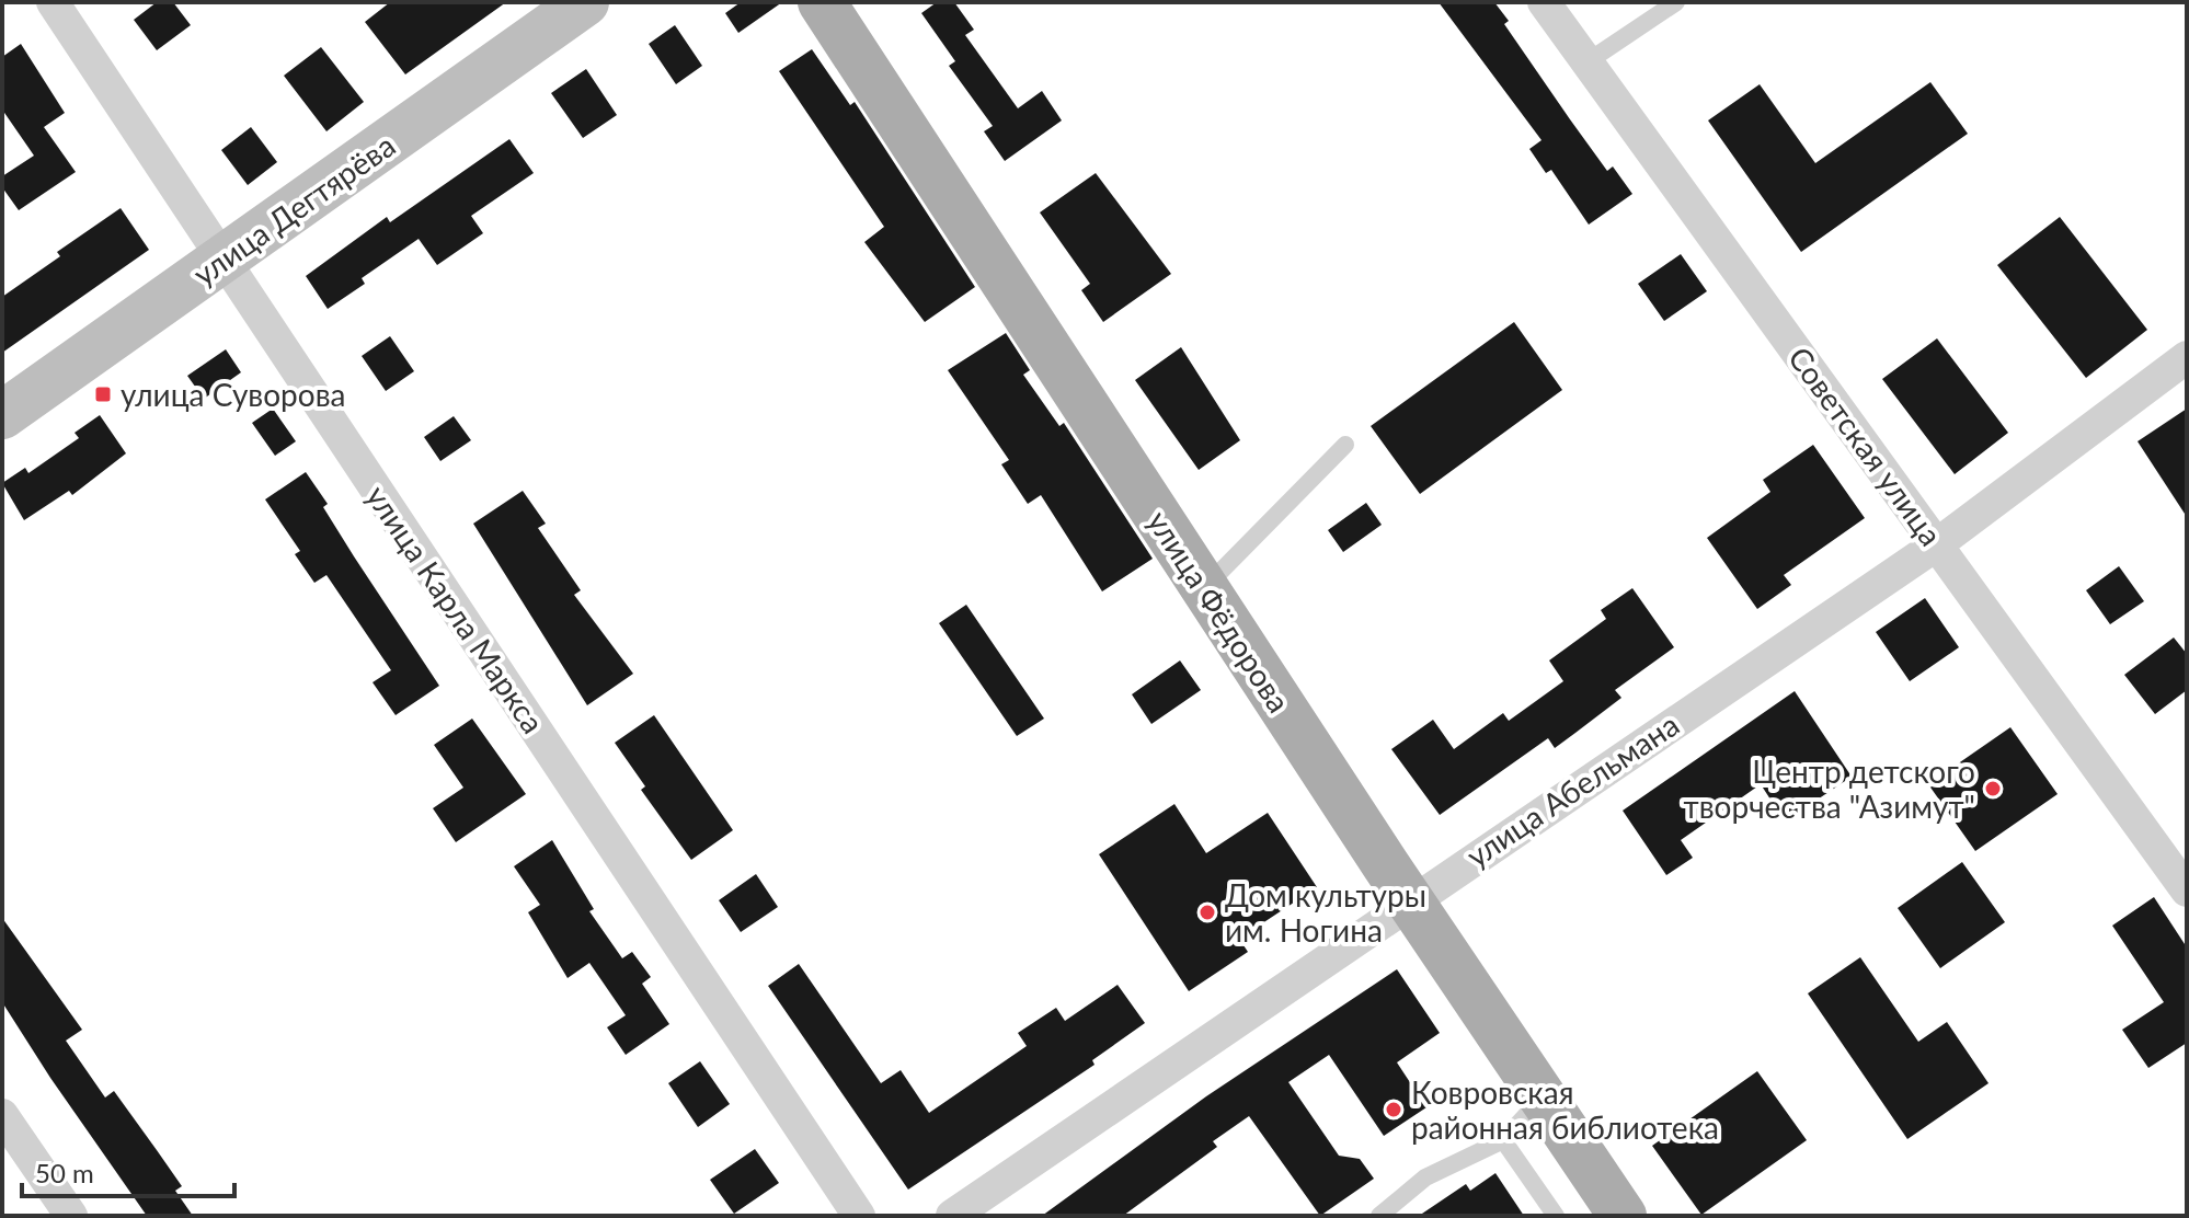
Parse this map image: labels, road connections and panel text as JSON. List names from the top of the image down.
{
  "streets": {
    "main road": ["улица Дегтярёва", "улица Фёдорова"],
    "street": ["Советская улица", "улица Карла Маркса", "улица Абельмана"]
  },
  "crossings": [
    ["улица Дегтярёва", "улица Карла Маркса"],
    ["Советская улица", "улица Абельмана"],
    ["улица Фёдорова", "улица Абельмана"]
  ],
  "places": {
    "transit": ["улица Суворова"],
    "other": ["Центр детского творчества \"Азимут\"", "Дом культуры им. Ногина", "Ковровская районная библиотека"]
  },
  "scale_bar": "50 m"
}
